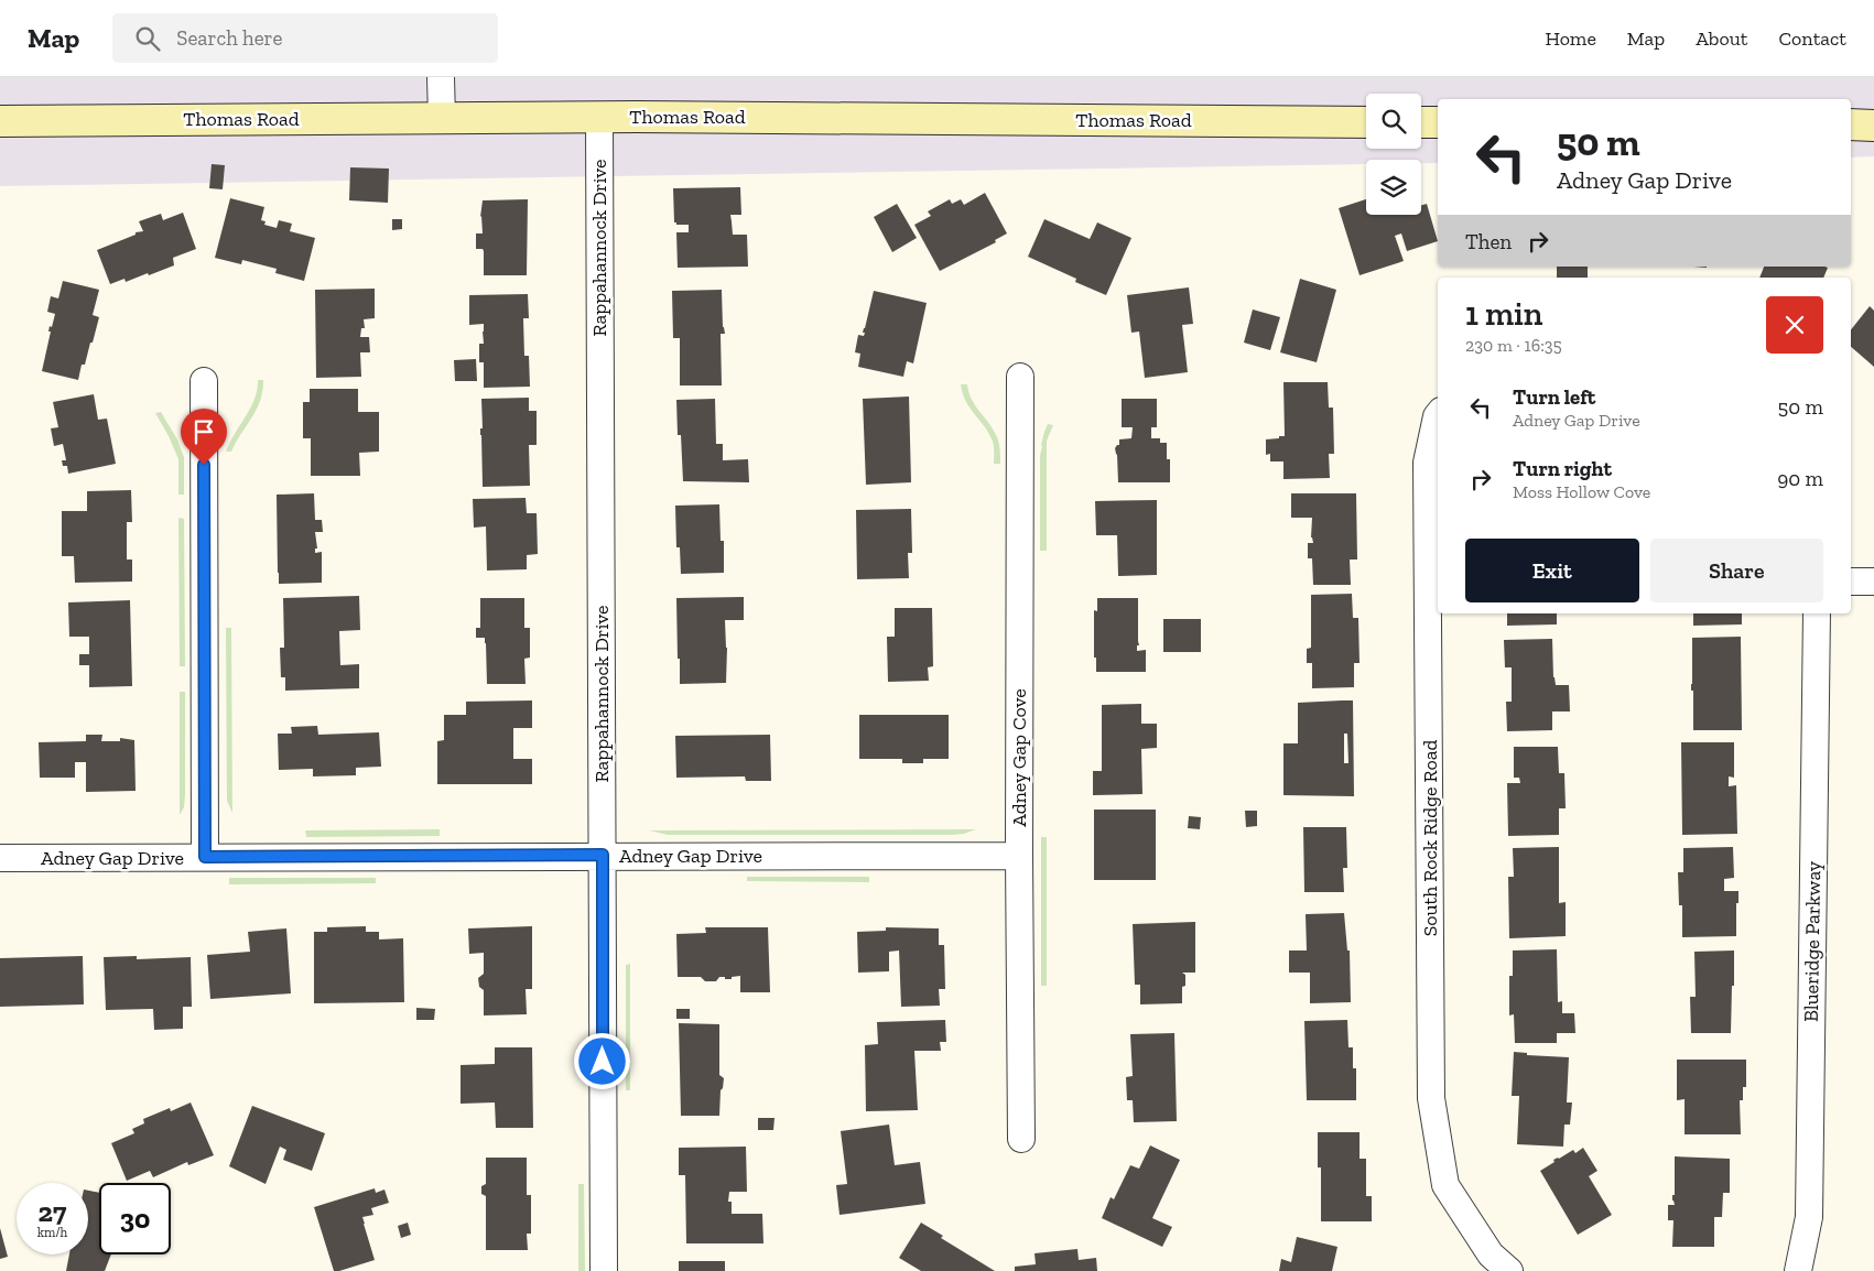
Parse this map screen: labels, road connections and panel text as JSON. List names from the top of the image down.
{
  "streets": {
    "street": [
      "Thomas Road",
      "Rappahannock Drive",
      "Adney Gap Cove",
      "South Rock Ridge Road",
      "Adney Gap Drive",
      "Blueridge Parkway"
    ]
  },
  "crossings": [
    ["Thomas Road", "Rappahannock Drive"],
    ["Rappahannock Drive", "Adney Gap Drive"],
    ["Adney Gap Cove", "Adney Gap Drive"]
  ],
  "page": {
    "header": "Map",
    "search": "Search here",
    "nav": [
      "Home",
      "Map",
      "About",
      "Contact"
    ],
    "turn": ["50 m", "Adney Gap Drive"],
    "then": "Then",
    "heading": ["1 min", "230 m · 16:35"],
    "list": [
      {
        "name": "Turn left",
        "note": "Adney Gap Drive",
        "value": "50 m"
      },
      {
        "name": "Turn right",
        "note": "Moss Hollow Cove",
        "value": "90 m"
      }
    ],
    "buttons": ["Exit", "Share"],
    "speed": "27 km/h",
    "limit": "30"
  }
}
